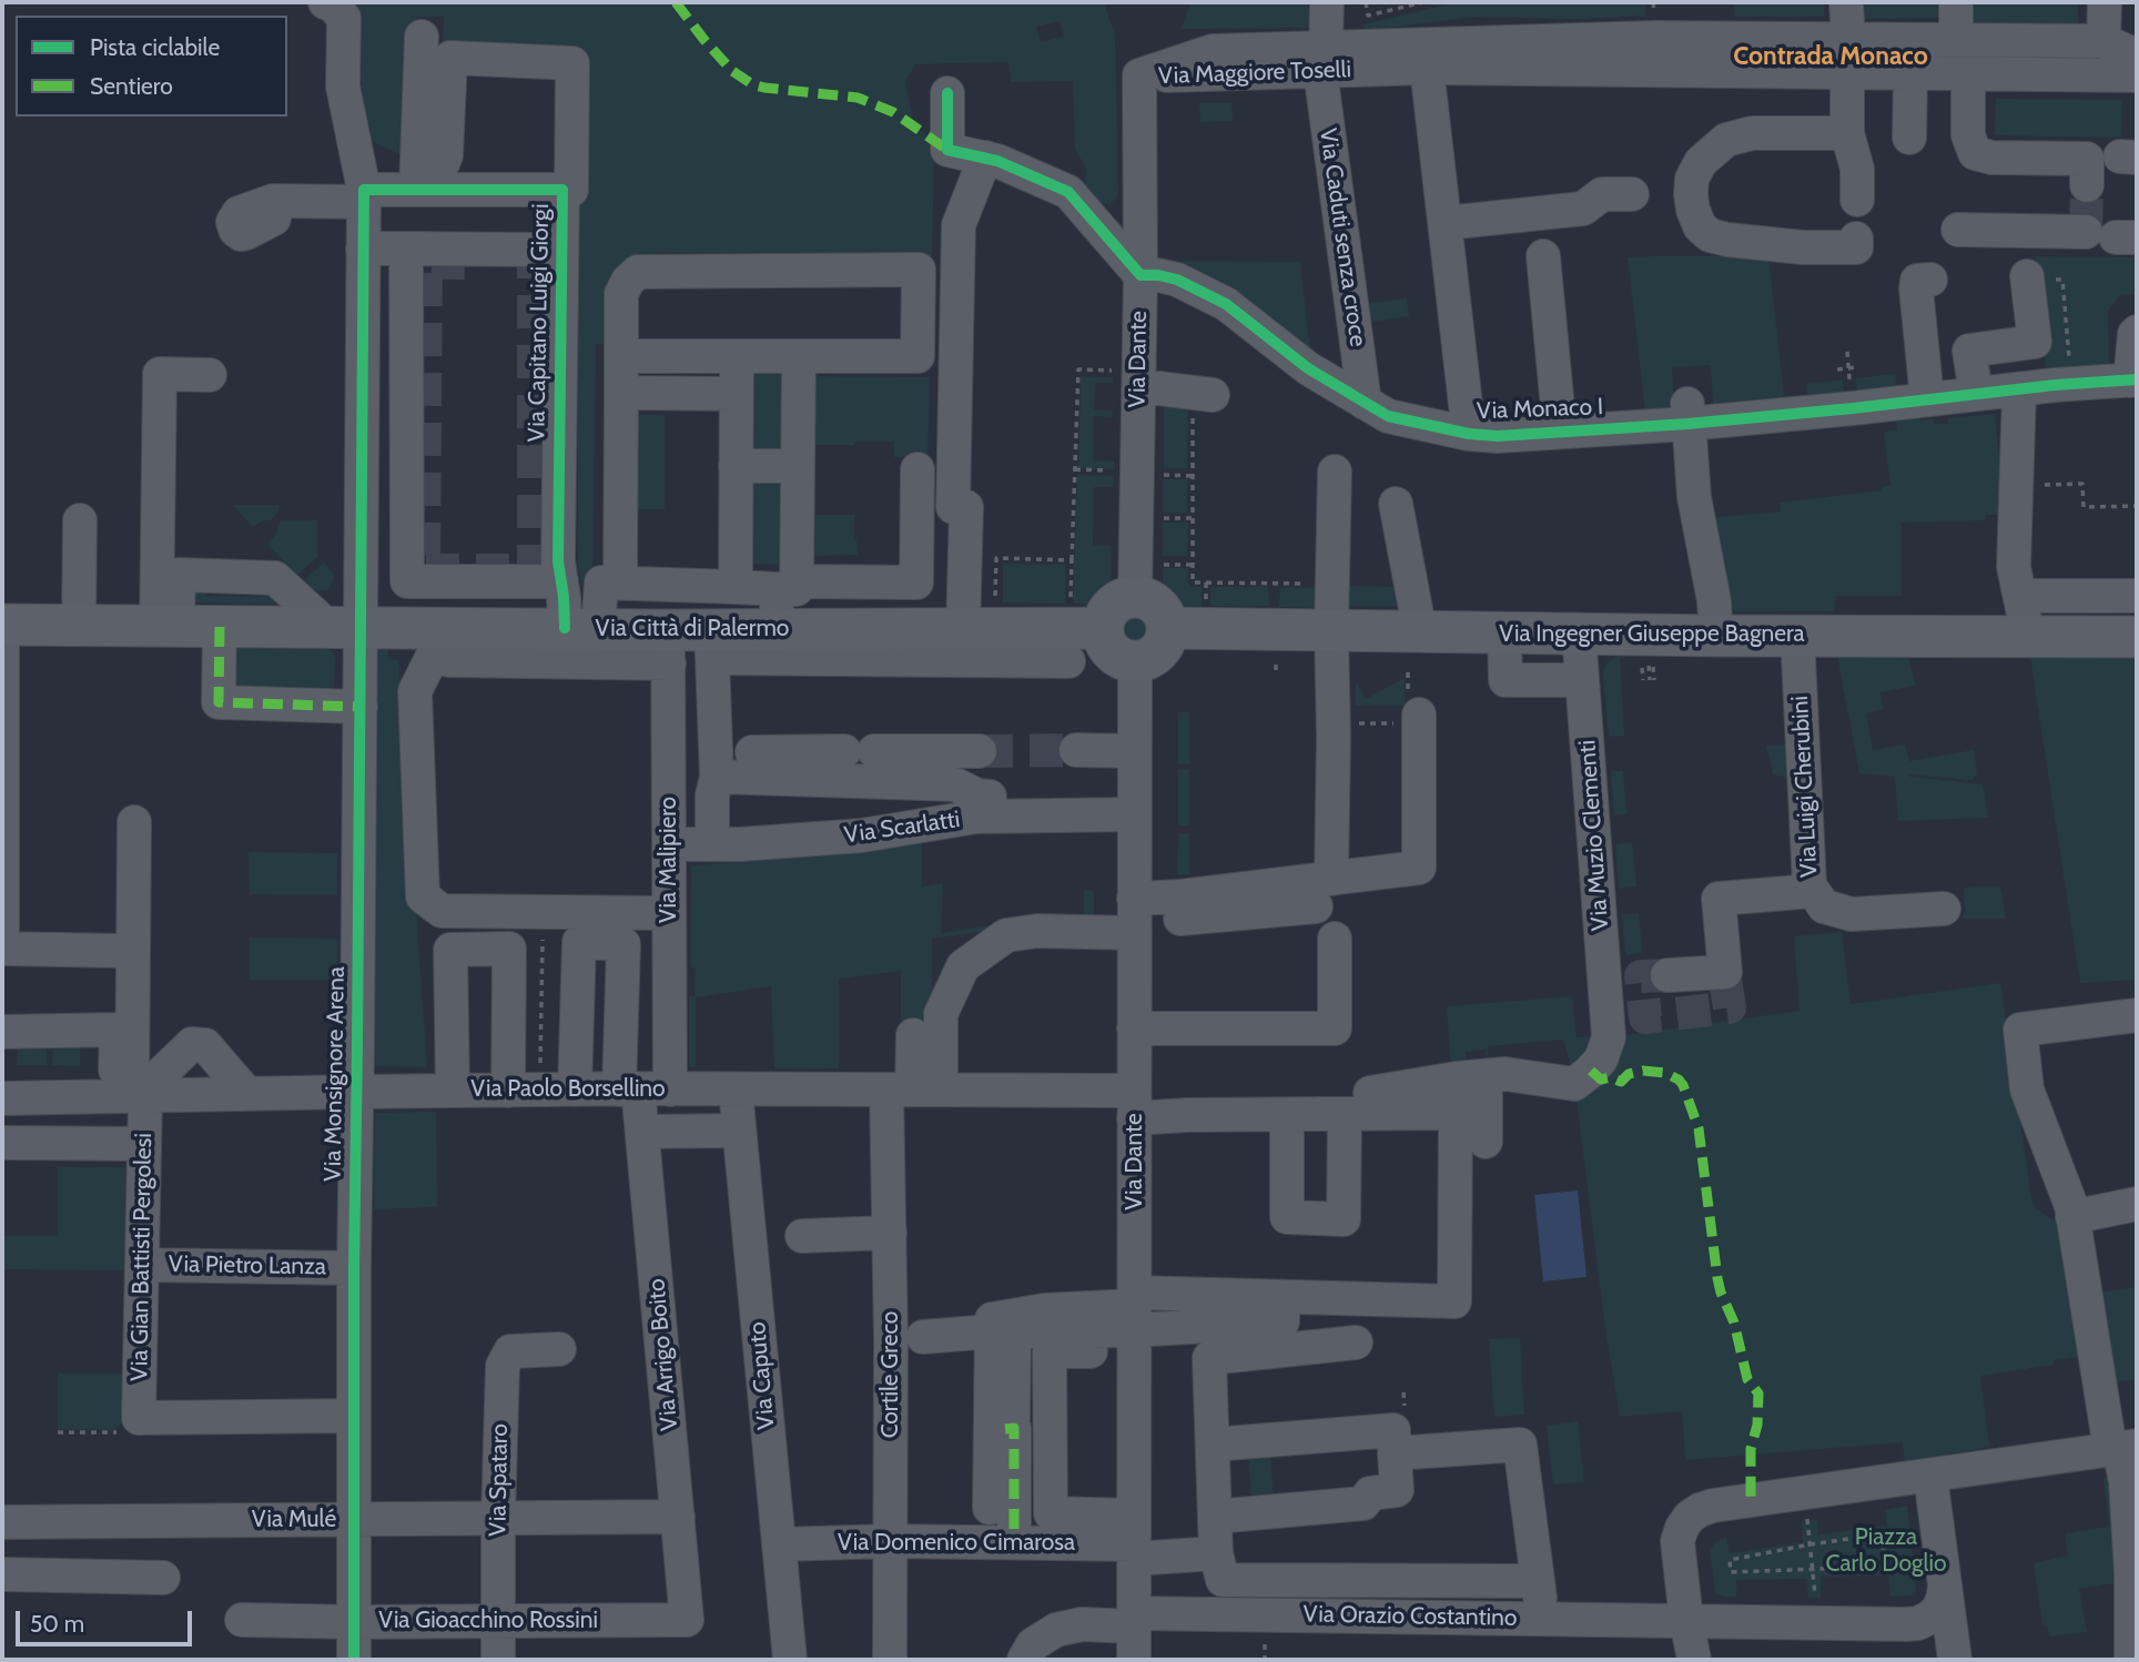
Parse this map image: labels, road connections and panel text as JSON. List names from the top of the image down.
{
  "streets": {
    "main road": ["Via Città di Palermo", "Via Ingegner Giuseppe Bagnera"],
    "street": [
      "Via Maggiore Toselli",
      "Via Caduti senza croce",
      "Via Capitano Luigi Giorgi",
      "Via Dante",
      "Via Monaco I",
      "Via Luigi Cherubini",
      "Via Scarlatti",
      "Via Muzio Clementi",
      "Via Malipiero",
      "Via Monsignore Arena",
      "Via Paolo Borsellino",
      "Via Gian Battisti Pergolesi",
      "Via Pietro Lanza",
      "Via Arrigo Boito",
      "Cortile Greco",
      "Via Caputo",
      "Via Spataro",
      "Via Mulé",
      "Via Domenico Cimarosa",
      "Via Orazio Costantino",
      "Via Gioacchino Rossini"
    ]
  },
  "crossings": [
    ["Via Maggiore Toselli", "Via Caduti senza croce"],
    ["Via Maggiore Toselli", "Via Dante"],
    ["Via Caduti senza croce", "Via Monaco I"],
    ["Via Capitano Luigi Giorgi", "Via Città di Palermo"],
    ["Via Dante", "Via Monaco I"],
    ["Via Dante", "Via Scarlatti"],
    ["Via Dante", "Via Paolo Borsellino"],
    ["Via Dante", "Via Domenico Cimarosa"],
    ["Via Dante", "Via Orazio Costantino"],
    ["Via Città di Palermo", "Via Malipiero"],
    ["Via Città di Palermo", "Via Monsignore Arena"],
    ["Via Ingegner Giuseppe Bagnera", "Via Luigi Cherubini"],
    ["Via Ingegner Giuseppe Bagnera", "Via Muzio Clementi"],
    ["Via Scarlatti", "Via Malipiero"],
    ["Via Malipiero", "Via Paolo Borsellino"],
    ["Via Malipiero", "Via Arrigo Boito"],
    ["Via Monsignore Arena", "Via Paolo Borsellino"],
    ["Via Monsignore Arena", "Via Pietro Lanza"],
    ["Via Monsignore Arena", "Via Mulé"],
    ["Via Monsignore Arena", "Via Gioacchino Rossini"],
    ["Via Paolo Borsellino", "Via Gian Battisti Pergolesi"],
    ["Via Paolo Borsellino", "Via Arrigo Boito"],
    ["Via Paolo Borsellino", "Cortile Greco"],
    ["Via Paolo Borsellino", "Via Caputo"],
    ["Via Gian Battisti Pergolesi", "Via Pietro Lanza"],
    ["Via Arrigo Boito", "Via Mulé"],
    ["Via Arrigo Boito", "Via Gioacchino Rossini"],
    ["Cortile Greco", "Via Domenico Cimarosa"],
    ["Via Caputo", "Via Domenico Cimarosa"],
    ["Via Spataro", "Via Mulé"],
    ["Via Spataro", "Via Gioacchino Rossini"]
  ],
  "districts": ["Contrada Monaco"],
  "parks": ["Piazza Carlo Doglio"],
  "legend": ["Pista ciclabile", "Sentiero"],
  "scale_bar": "50 m"
}
